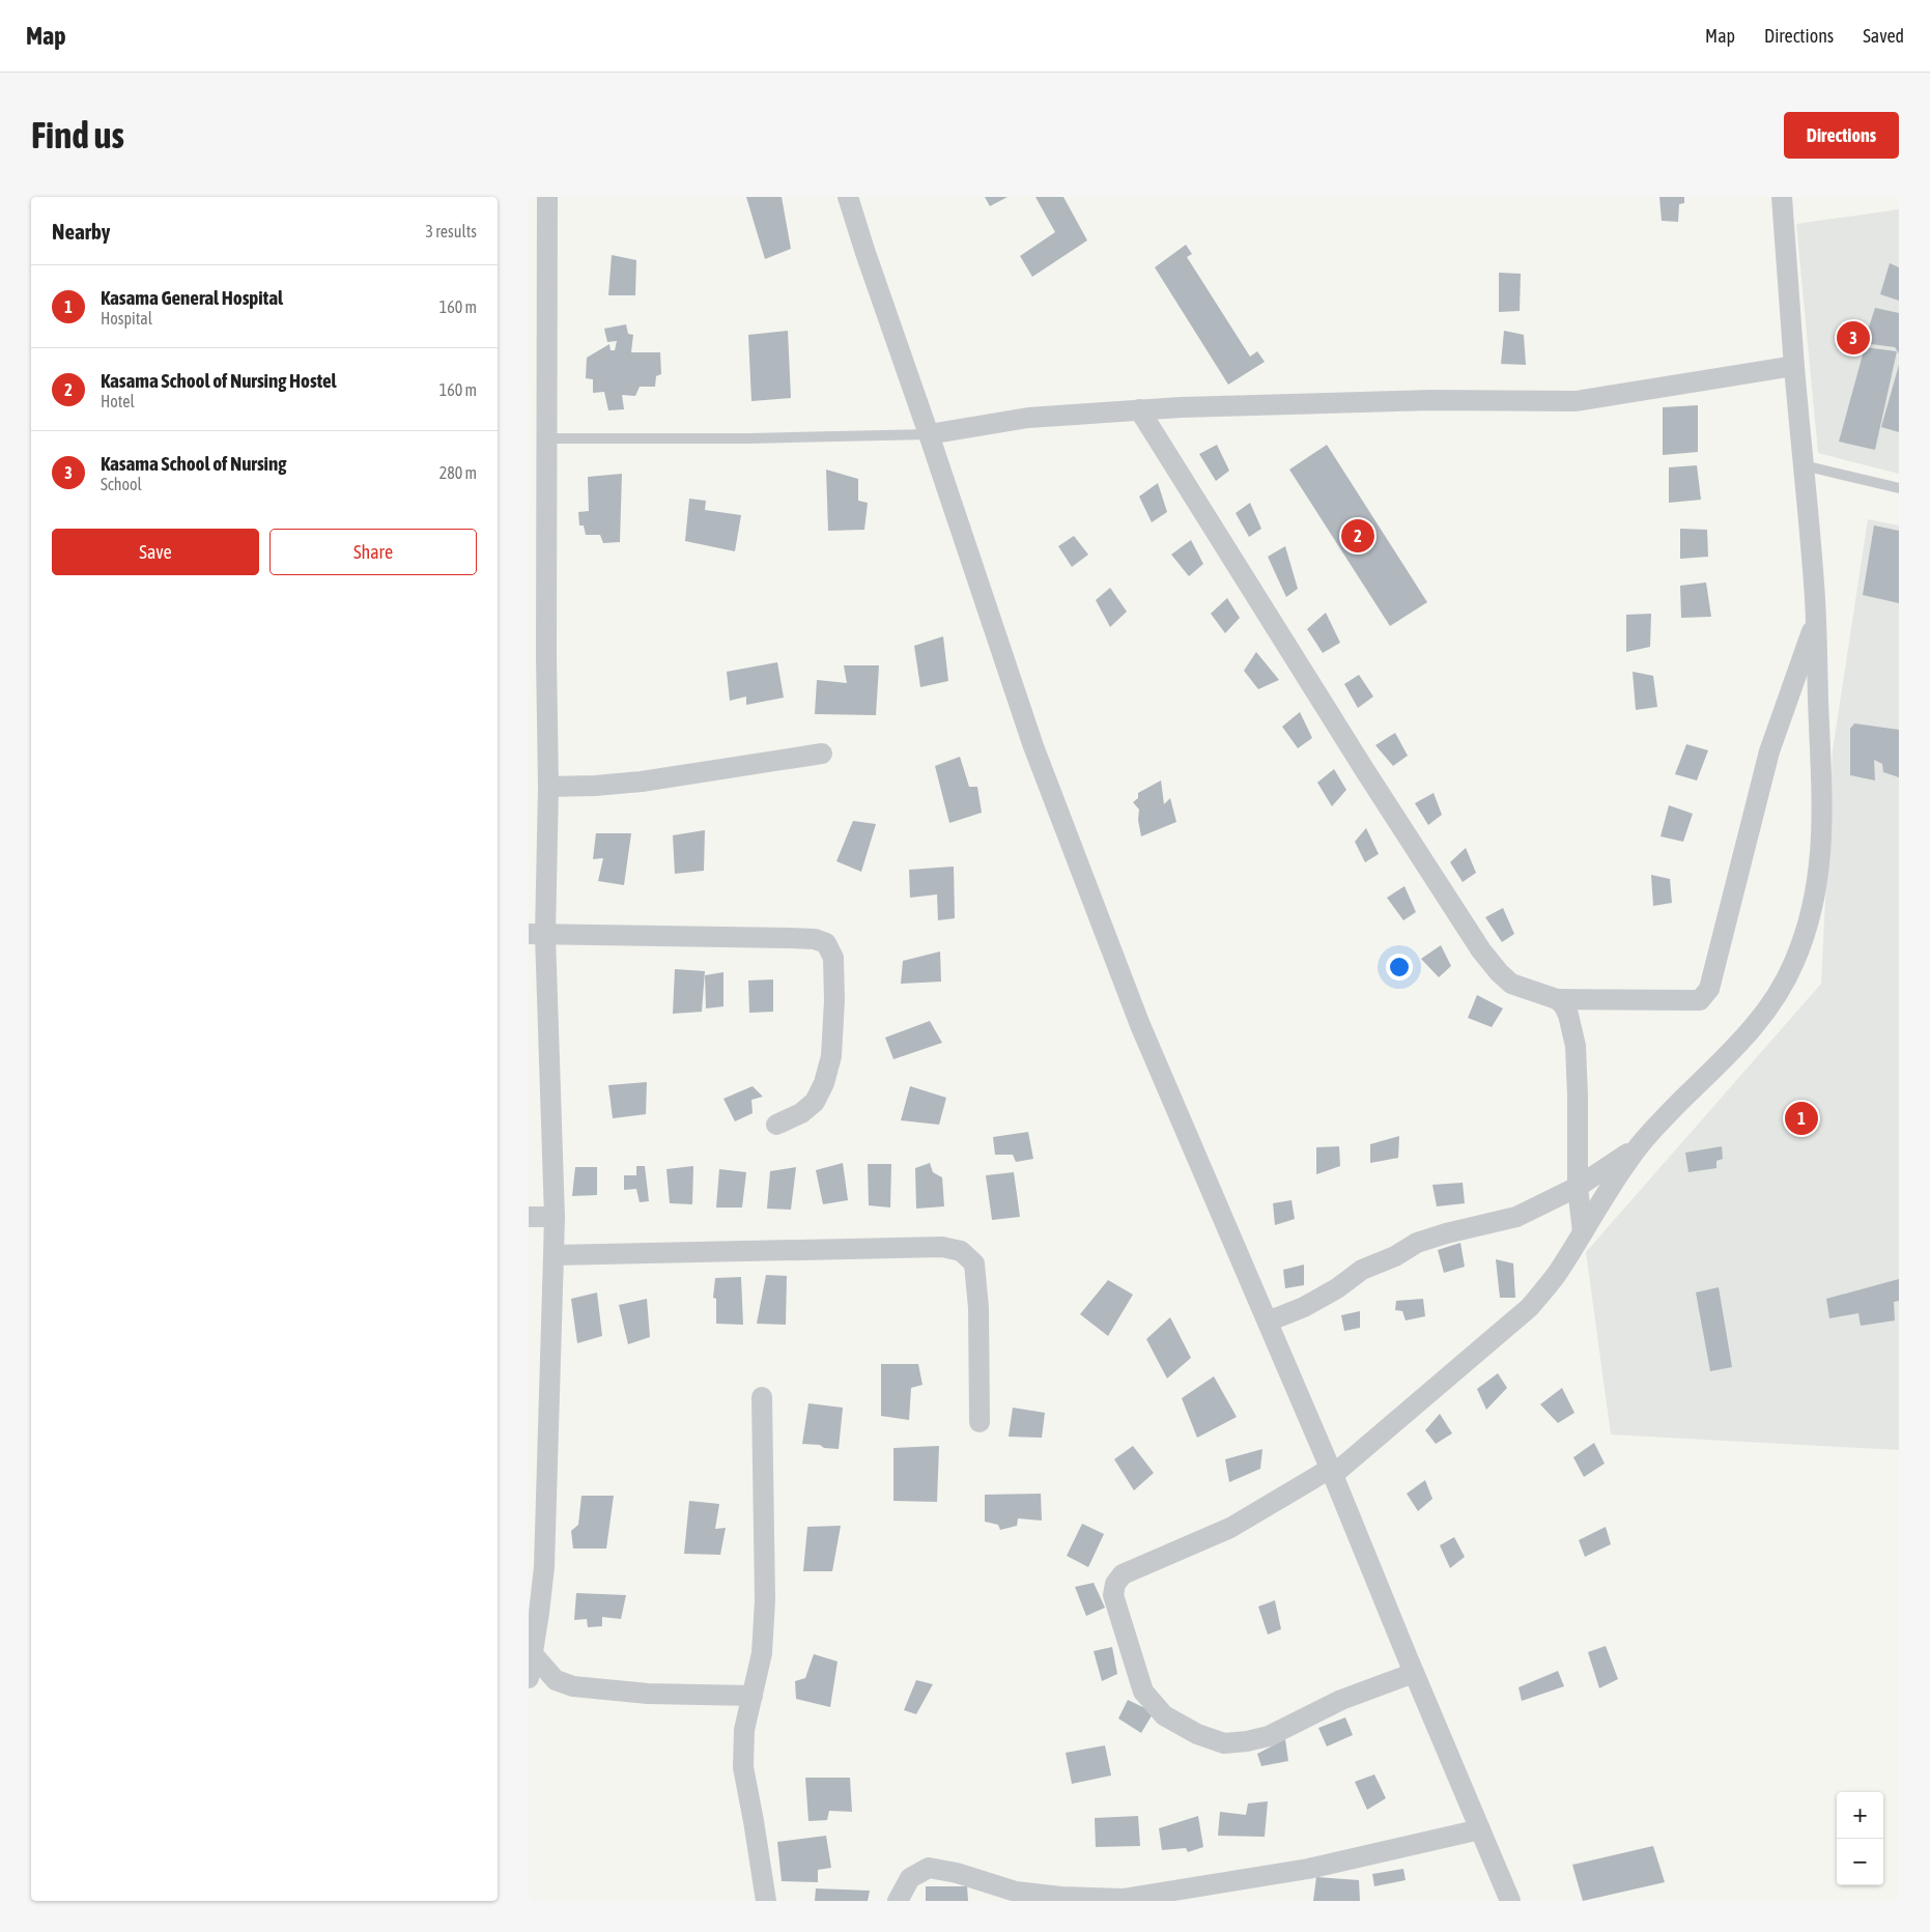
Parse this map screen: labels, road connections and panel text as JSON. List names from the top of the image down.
{
  "page": {
    "header": "Map",
    "nav": ["Map", "Directions", "Saved"],
    "buttons": [
      "Directions",
      ["Save", "Share"]
    ],
    "title": "Find us",
    "heading": ["Nearby", "3 results"],
    "list": [
      {
        "mark": "1",
        "name": "Kasama General Hospital",
        "note": "Hospital",
        "value": "160 m"
      },
      {
        "mark": "2",
        "name": "Kasama School of Nursing Hostel",
        "note": "Hotel",
        "value": "160 m"
      },
      {
        "mark": "3",
        "name": "Kasama School of Nursing",
        "note": "School",
        "value": "280 m"
      }
    ],
    "pins": ["3", "2", "1"],
    "map_buttons": ["+", "−"]
  }
}
